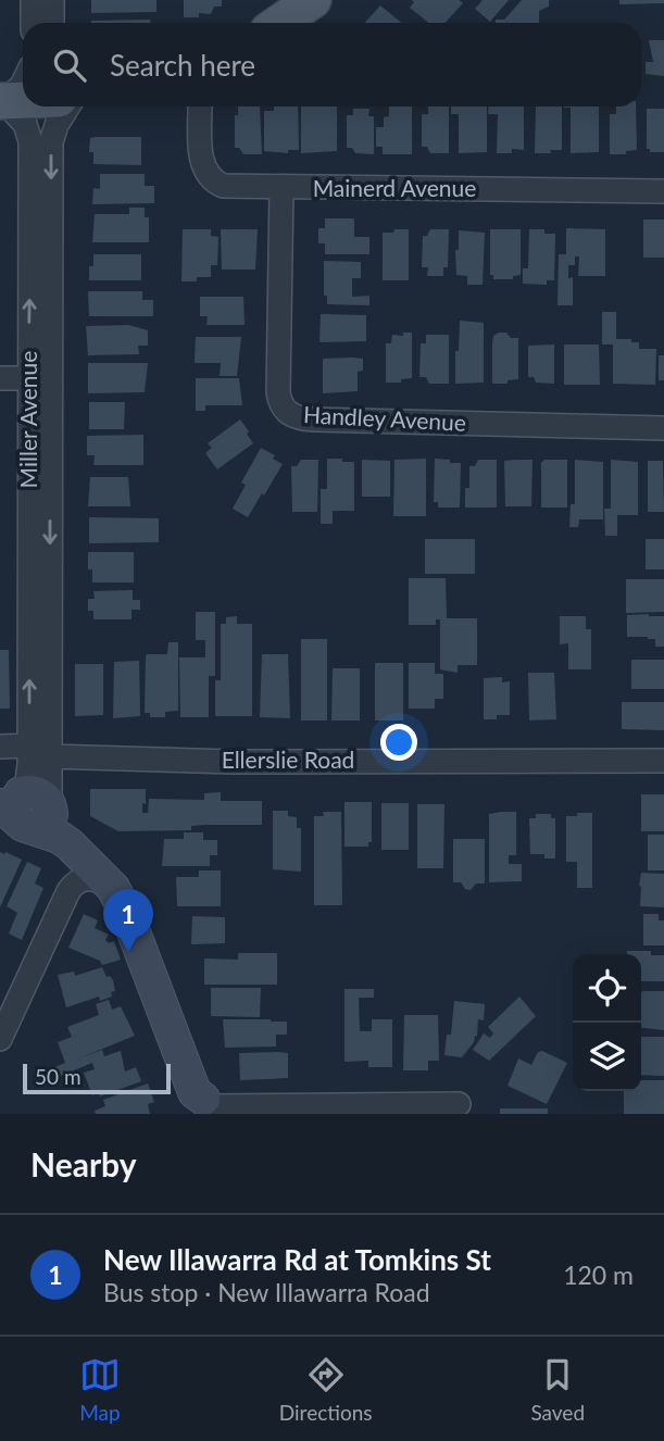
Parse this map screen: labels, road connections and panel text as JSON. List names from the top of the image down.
{
  "streets": {
    "street": [
      "Mainerd Avenue",
      "Miller Avenue",
      "Handley Avenue",
      "Ellerslie Road"
    ]
  },
  "crossings": [
    ["Mainerd Avenue", "Handley Avenue"],
    ["Miller Avenue", "Ellerslie Road"]
  ],
  "scale_bar": "50 m",
  "page": {
    "search": "Search here",
    "pins": "1",
    "scale": "50 m",
    "heading": "Nearby",
    "list": [
      {
        "mark": "1",
        "name": "New Illawarra Rd at Tomkins St",
        "note": "Bus stop · New Illawarra Road",
        "value": "120 m"
      }
    ],
    "nav": ["Map", "Directions", "Saved"]
  }
}
